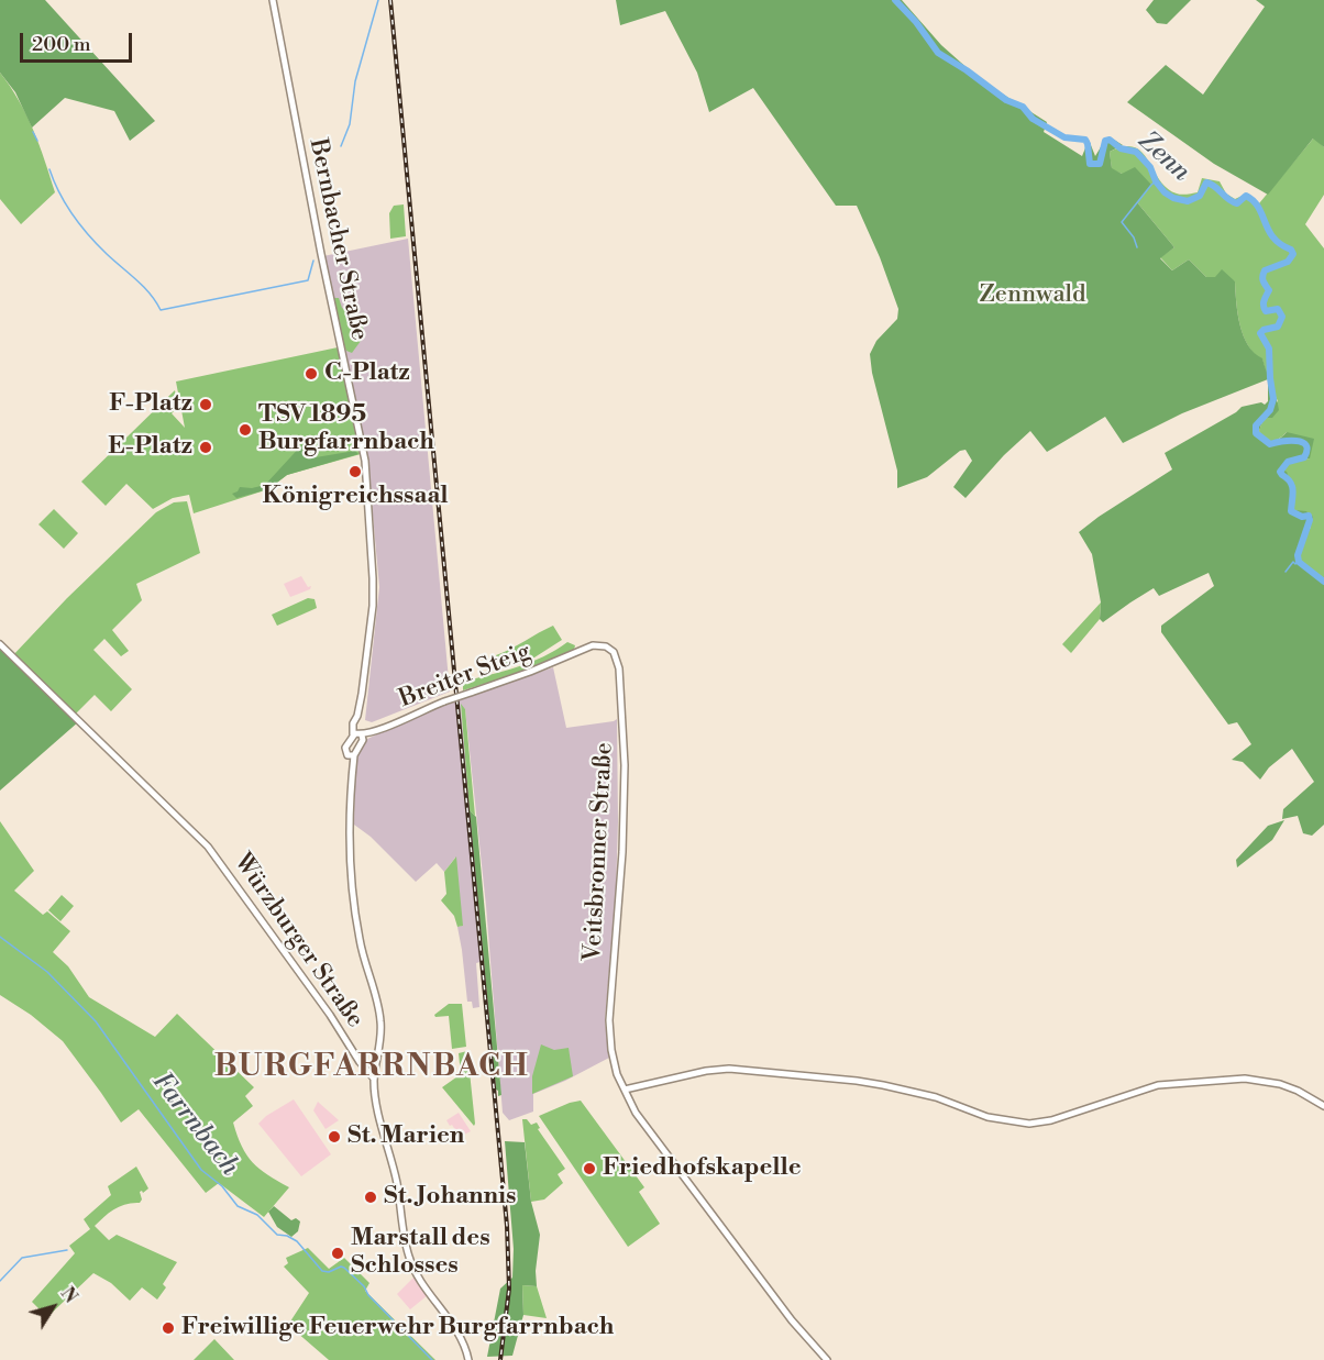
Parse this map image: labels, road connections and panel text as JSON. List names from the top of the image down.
{
  "streets": {
    "street": [
      "Bernbacher Straße",
      "Breiter Steig",
      "Veitsbronner Straße",
      "Würzburger Straße"
    ]
  },
  "crossings": [
    ["Bernbacher Straße", "Breiter Steig"],
    ["Breiter Steig", "Veitsbronner Straße"]
  ],
  "districts": ["BURGFARRNBACH"],
  "water": ["Zenn", "Farrnbach"],
  "parks": ["Zennwald"],
  "places": [
    "C-Platz",
    "F-Platz",
    "TSV 1895 Burgfarrnbach",
    "E-Platz",
    "Königreichssaal",
    "St. Marien",
    "Friedhofskapelle",
    "St. Johannis",
    "Marstall des Schlosses",
    "Freiwillige Feuerwehr Burgfarrnbach"
  ],
  "scale_bar": "200 m",
  "north": "top right"
}
